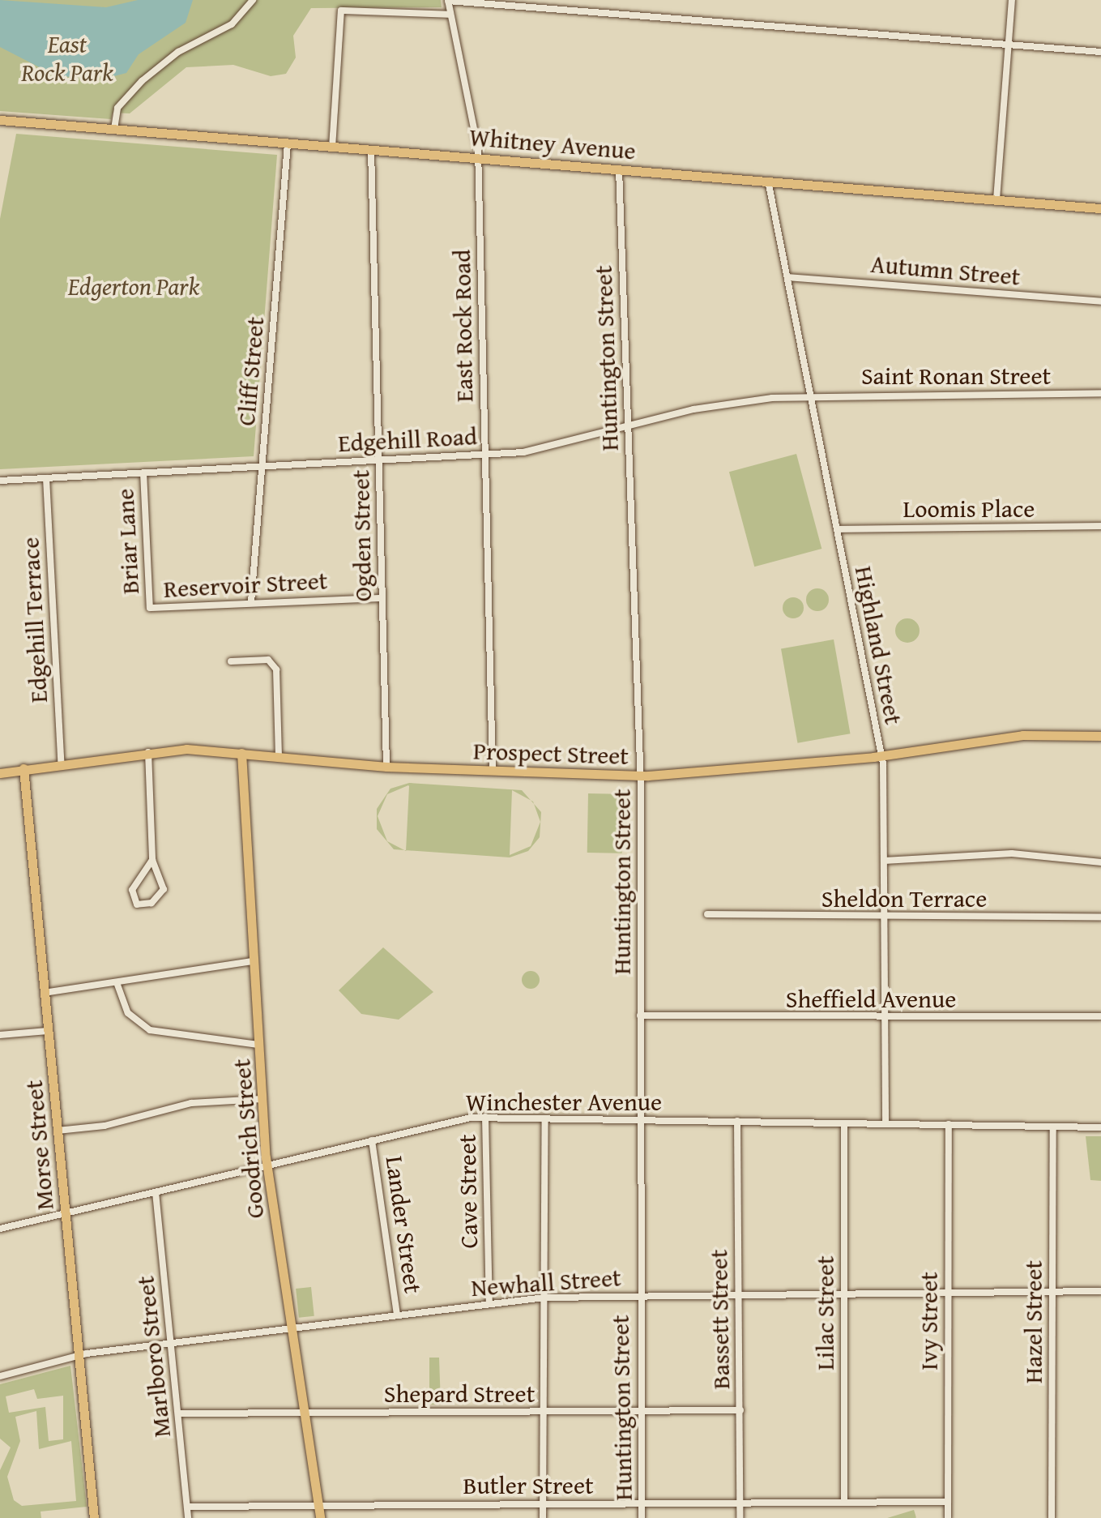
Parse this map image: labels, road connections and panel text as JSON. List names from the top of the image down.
{
  "streets": {
    "main road": [
      "Whitney Avenue",
      "Prospect Street",
      "Goodrich Street",
      "Morse Street"
    ],
    "street": [
      "Autumn Street",
      "East Rock Road",
      "Huntington Street",
      "Cliff Street",
      "Saint Ronan Street",
      "Edgehill Road",
      "Loomis Place",
      "Ogden Street",
      "Briar Lane",
      "Reservoir Street",
      "Edgehill Terrace",
      "Highland Street",
      "Sheldon Terrace",
      "Sheffield Avenue",
      "Winchester Avenue",
      "Cave Street",
      "Lander Street",
      "Newhall Street",
      "Lilac Street",
      "Bassett Street",
      "Ivy Street",
      "Hazel Street",
      "Marlboro Street",
      "Shepard Street",
      "Butler Street"
    ]
  },
  "crossings": [
    ["Whitney Avenue", "East Rock Road"],
    ["Whitney Avenue", "Huntington Street"],
    ["Whitney Avenue", "Cliff Street"],
    ["Whitney Avenue", "Ogden Street"],
    ["Whitney Avenue", "Highland Street"],
    ["Autumn Street", "Highland Street"],
    ["East Rock Road", "Edgehill Road"],
    ["East Rock Road", "Prospect Street"],
    ["Huntington Street", "Edgehill Road"],
    ["Huntington Street", "Prospect Street"],
    ["Huntington Street", "Sheffield Avenue"],
    ["Huntington Street", "Winchester Avenue"],
    ["Huntington Street", "Newhall Street"],
    ["Huntington Street", "Shepard Street"],
    ["Huntington Street", "Butler Street"],
    ["Cliff Street", "Edgehill Road"],
    ["Cliff Street", "Reservoir Street"],
    ["Saint Ronan Street", "Edgehill Road"],
    ["Saint Ronan Street", "Highland Street"],
    ["Edgehill Road", "Ogden Street"],
    ["Edgehill Road", "Briar Lane"],
    ["Edgehill Road", "Edgehill Terrace"],
    ["Edgehill Road", "Highland Street"],
    ["Loomis Place", "Highland Street"],
    ["Ogden Street", "Reservoir Street"],
    ["Ogden Street", "Prospect Street"],
    ["Briar Lane", "Reservoir Street"],
    ["Edgehill Terrace", "Prospect Street"],
    ["Highland Street", "Prospect Street"],
    ["Highland Street", "Sheldon Terrace"],
    ["Highland Street", "Sheffield Avenue"],
    ["Highland Street", "Winchester Avenue"],
    ["Prospect Street", "Goodrich Street"],
    ["Prospect Street", "Morse Street"],
    ["Winchester Avenue", "Goodrich Street"],
    ["Winchester Avenue", "Morse Street"],
    ["Winchester Avenue", "Cave Street"],
    ["Winchester Avenue", "Lander Street"],
    ["Winchester Avenue", "Lilac Street"],
    ["Winchester Avenue", "Bassett Street"],
    ["Winchester Avenue", "Ivy Street"],
    ["Winchester Avenue", "Hazel Street"],
    ["Winchester Avenue", "Marlboro Street"],
    ["Goodrich Street", "Newhall Street"],
    ["Goodrich Street", "Shepard Street"],
    ["Goodrich Street", "Butler Street"],
    ["Morse Street", "Newhall Street"],
    ["Cave Street", "Newhall Street"],
    ["Lander Street", "Newhall Street"],
    ["Newhall Street", "Lilac Street"],
    ["Newhall Street", "Bassett Street"],
    ["Newhall Street", "Ivy Street"],
    ["Newhall Street", "Hazel Street"],
    ["Newhall Street", "Marlboro Street"],
    ["Lilac Street", "Butler Street"],
    ["Bassett Street", "Shepard Street"],
    ["Bassett Street", "Butler Street"],
    ["Ivy Street", "Butler Street"],
    ["Marlboro Street", "Shepard Street"],
    ["Marlboro Street", "Butler Street"]
  ],
  "parks": ["East Rock Park", "Edgerton Park"]
}
